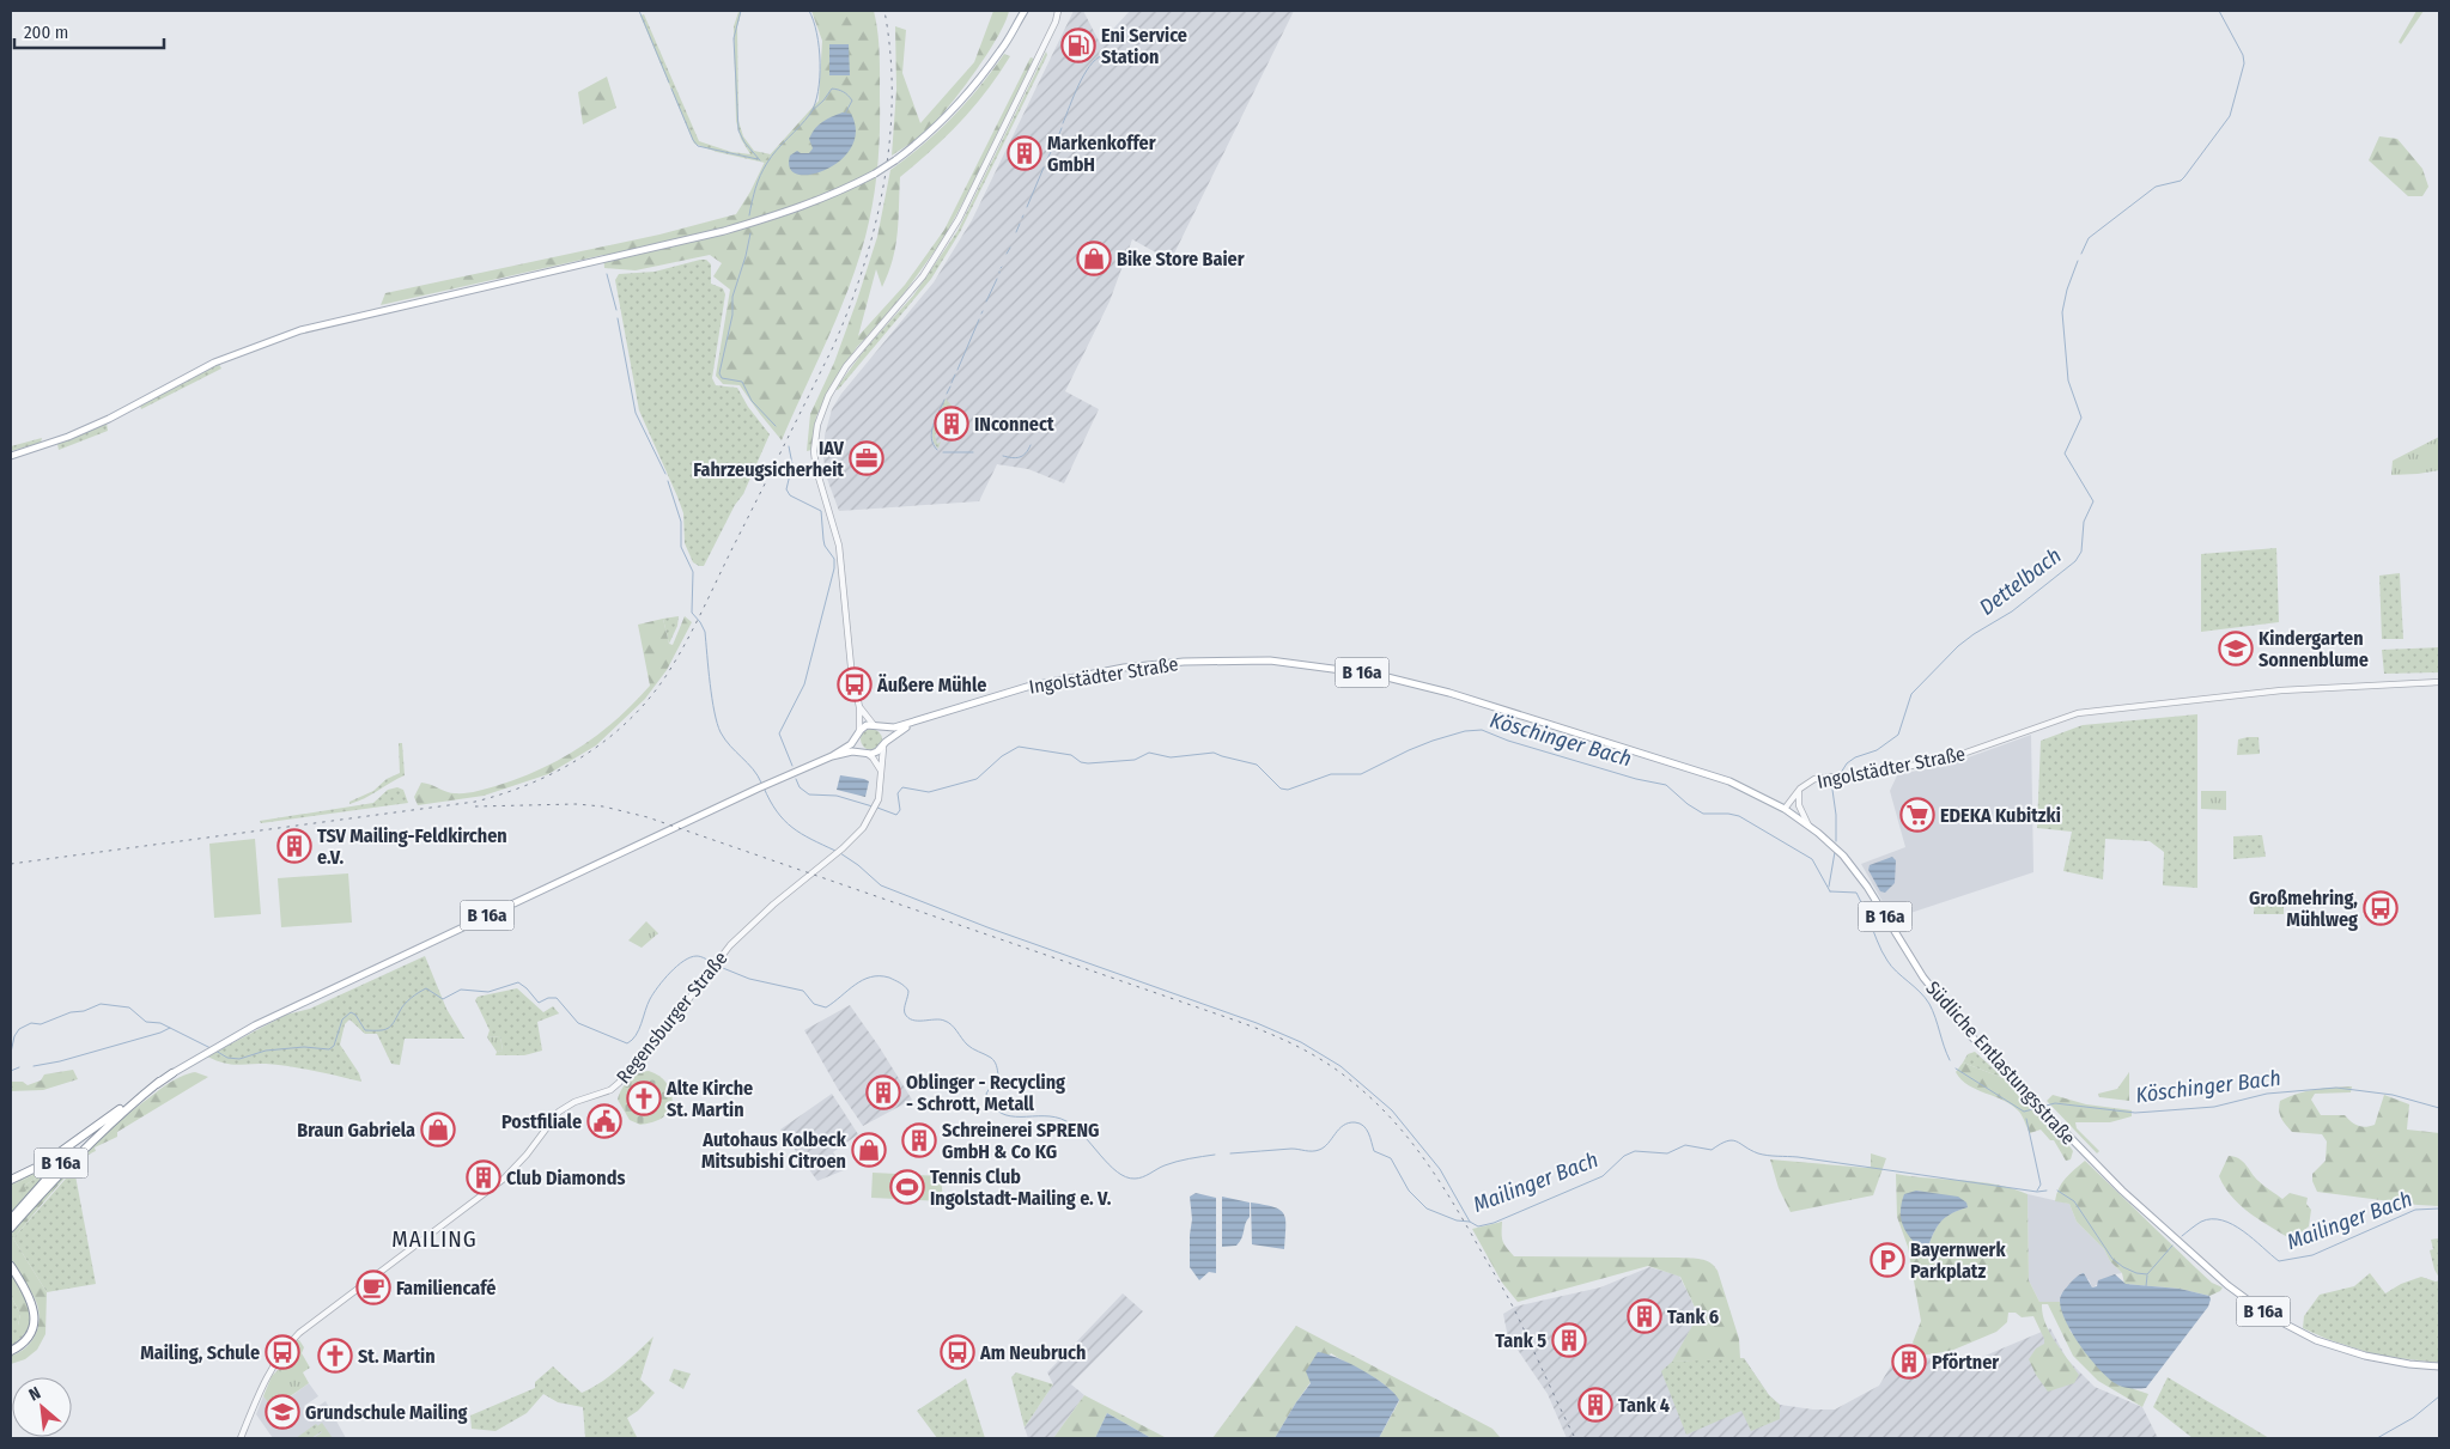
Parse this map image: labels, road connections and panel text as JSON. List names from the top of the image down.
{
  "streets": {
    "highway": ["B 16a"],
    "main road": ["Ingolstädter Straße", "Südliche Entlastungsstraße"],
    "street": ["Regensburger Straße"]
  },
  "crossings": [
    ["B 16a", "Ingolstädter Straße"],
    ["B 16a", "Regensburger Straße"],
    ["Ingolstädter Straße", "Südliche Entlastungsstraße"]
  ],
  "districts": ["MAILING"],
  "water": ["Dettelbach", "Köschinger Bach", "Mailinger Bach"],
  "places": {
    "fuel station": ["Eni Service Station"],
    "building": [
      "Markenkoffer GmbH",
      "INconnect",
      "TSV Mailing-Feldkirchen e.V.",
      "Oblinger - Recycling - Schrott, Metall",
      "Schreinerei SPRENG GmbH & Co KG",
      "Club Diamonds",
      "Tank 6",
      "Tank 5",
      "Pförtner",
      "Tank 4"
    ],
    "shop": ["Bike Store Baier", "Braun Gabriela", "Autohaus Kolbeck Mitsubishi Citroen"],
    "office": ["IAV Fahrzeugsicherheit"],
    "school or university": ["Kindergarten Sonnenblume", "Grundschule Mailing"],
    "bus stop": [
      "Äußere Mühle",
      "Großmehring, Mühlweg",
      "Mailing, Schule",
      "Am Neubruch"
    ],
    "supermarket": ["EDEKA Kubitzki"],
    "church": ["Alte Kirche St. Martin", "St. Martin"],
    "public building": ["Postfiliale"],
    "sports": ["Tennis Club Ingolstadt-Mailing e. V."],
    "parking": ["Bayernwerk Parkplatz"],
    "cafe": ["Familiencafé"]
  },
  "scale_bar": "200 m",
  "north": "top left"
}
